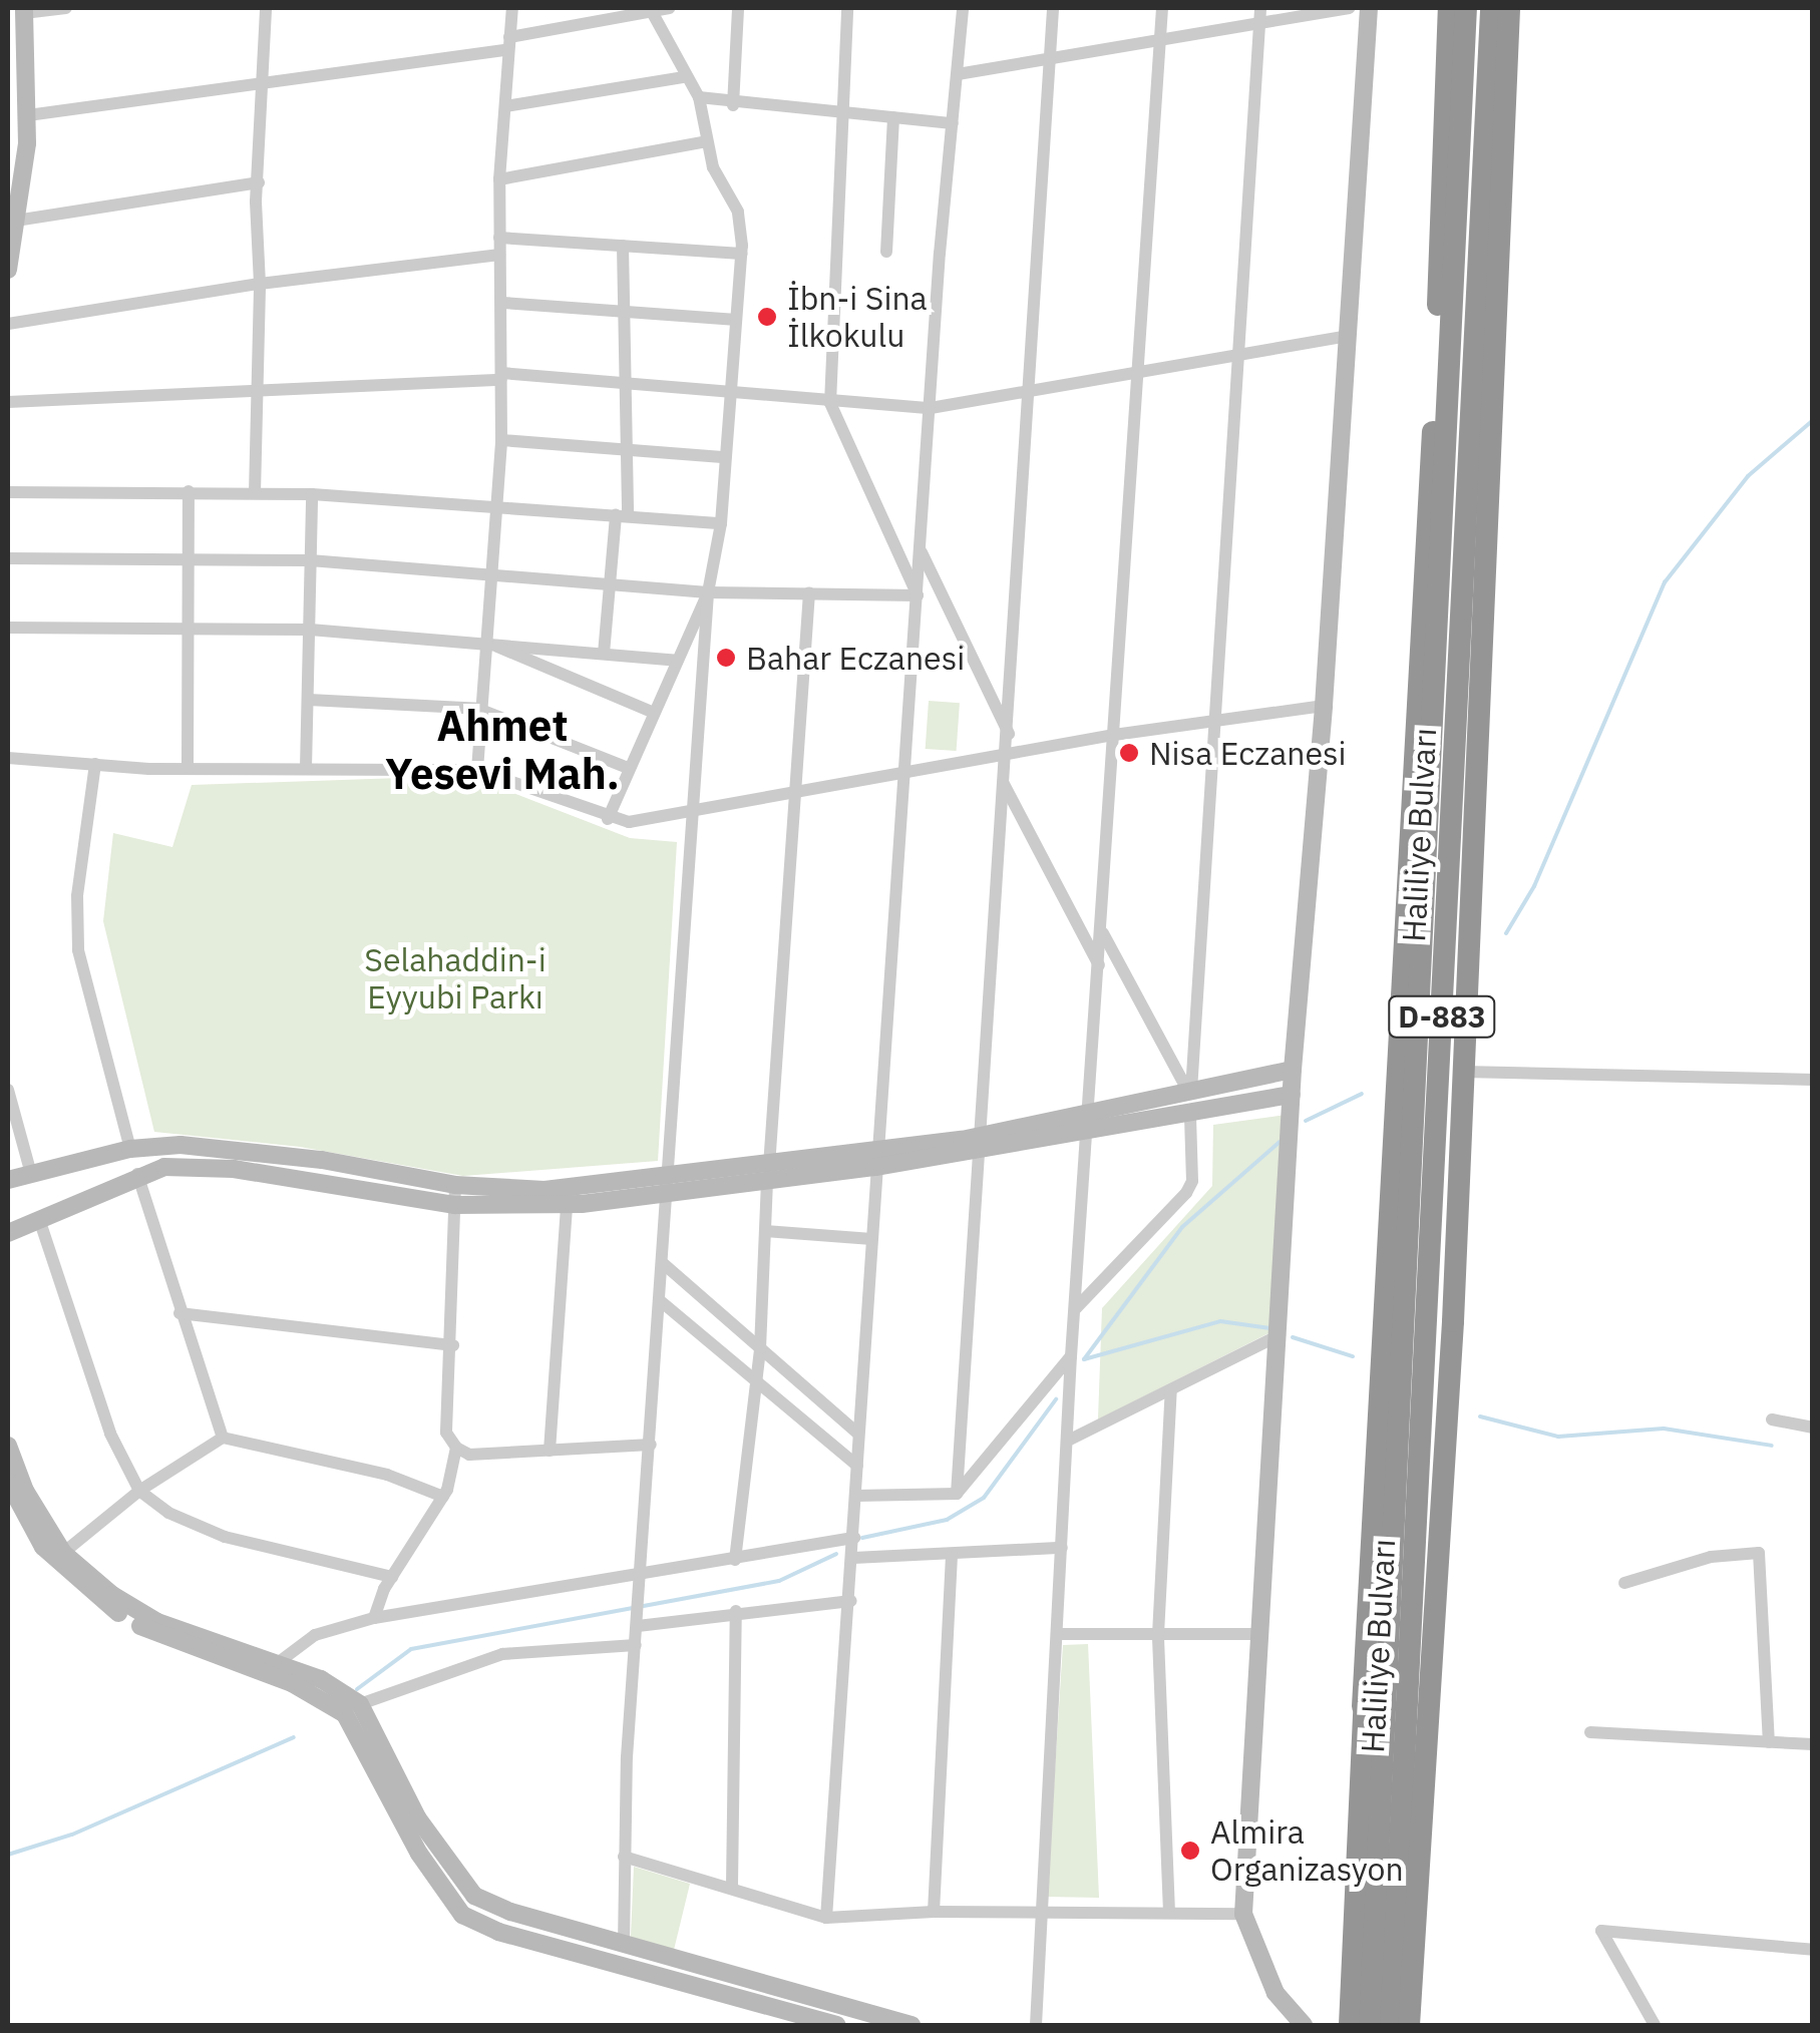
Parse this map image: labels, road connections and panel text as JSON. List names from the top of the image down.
{
  "streets": {
    "highway": ["Haliliye Bulvarı", "D-883"]
  },
  "districts": ["Ahmet Yesevi Mah."],
  "parks": ["Selahaddin-i Eyyubi Parkı"],
  "places": [
    "İbn-i Sina İlkokulu",
    "Bahar Eczanesi",
    "Nisa Eczanesi",
    "Almira Organizasyon"
  ]
}
